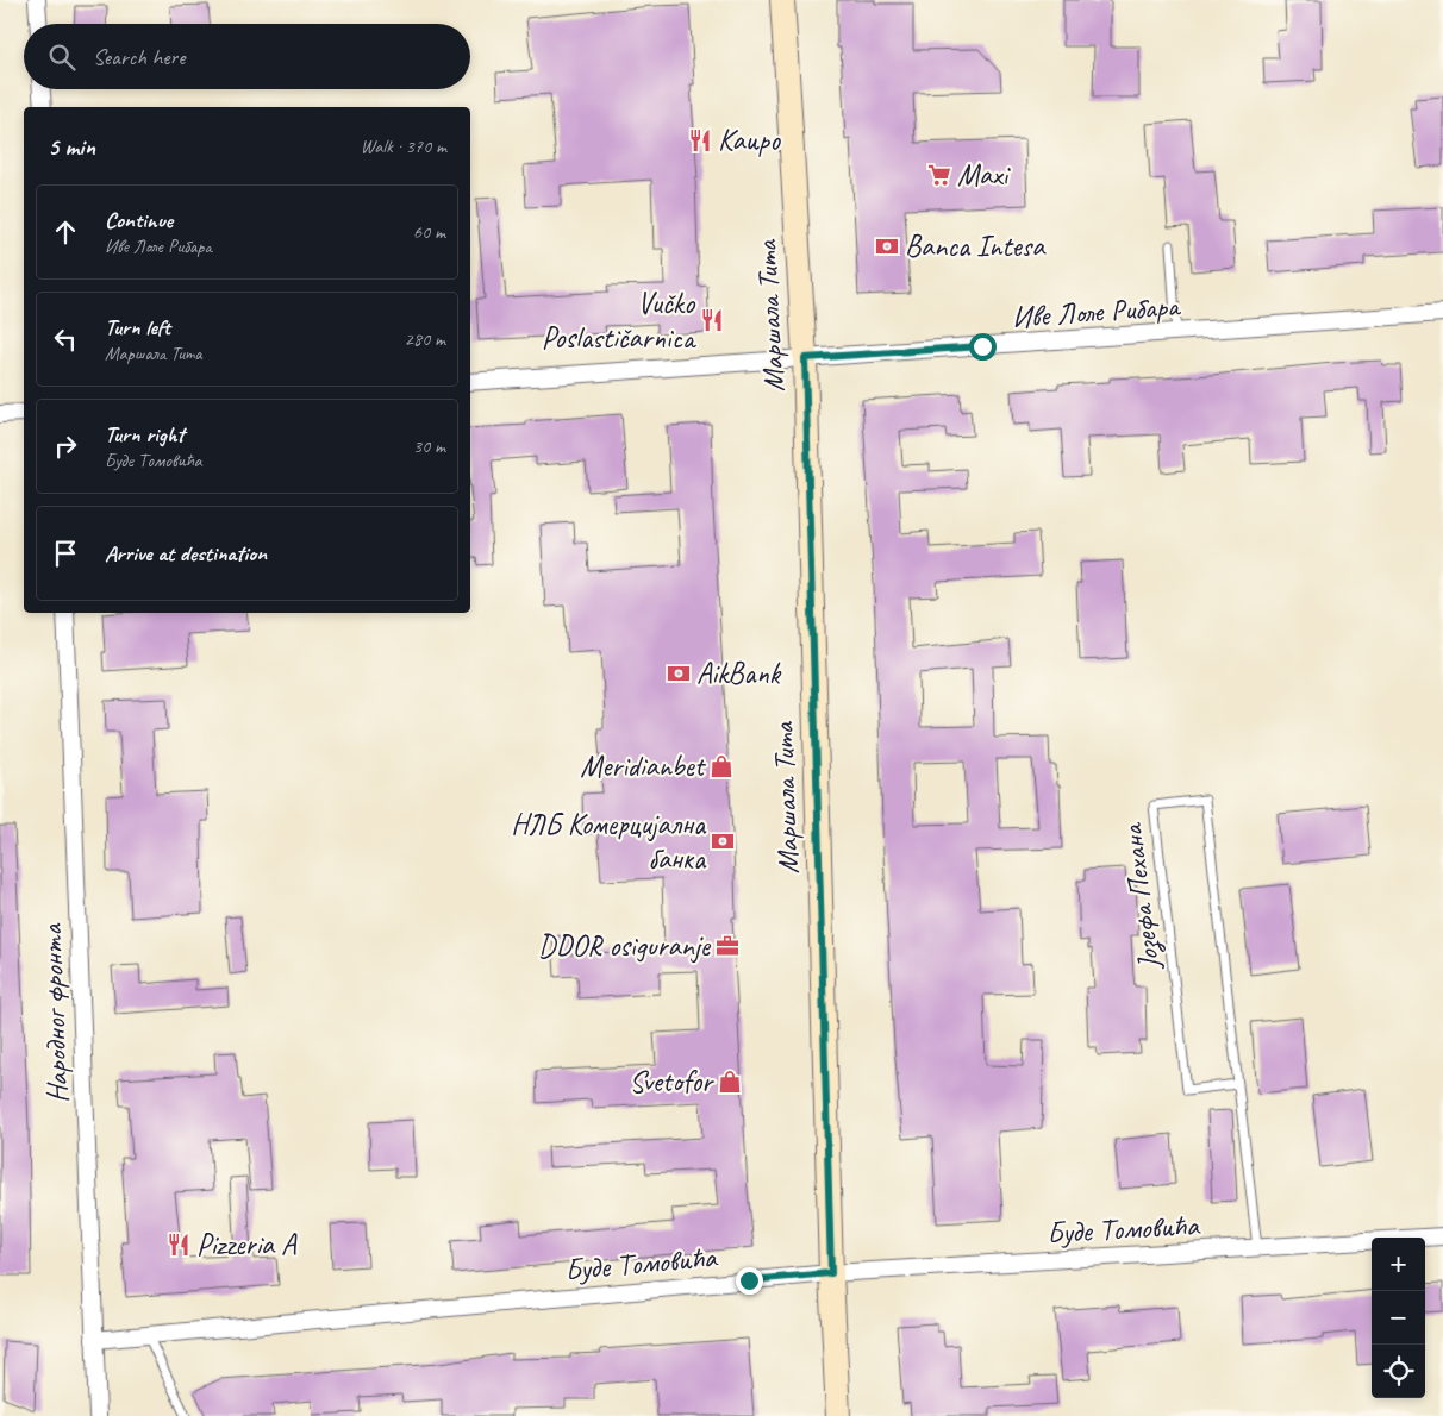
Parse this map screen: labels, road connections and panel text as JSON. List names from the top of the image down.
{
  "streets": {
    "street": [
      "Иве Лоле Рибара",
      "Маршала Тита",
      "Народног фронта",
      "Буде Томовића"
    ],
    "lane": ["Јозефа Пехана"]
  },
  "crossings": [
    ["Иве Лоле Рибара", "Маршала Тита"],
    ["Маршала Тита", "Буде Томовића"],
    ["Јозефа Пехана", "Буде Томовића"],
    ["Народног фронта", "Буде Томовића"]
  ],
  "places": {
    "restaurant": ["Каиро", "Vučko Poslastičarnica", "Pizzeria A"],
    "supermarket": ["Maxi"],
    "bank": ["Banca Intesa", "AikBank", "НЛБ Комерцијална банка"],
    "shop": ["Meridianbet", "Svetofor"],
    "office": ["DDOR osiguranje"]
  },
  "page": {
    "search": "Search here",
    "heading": ["5 min", "Walk · 370 m"],
    "list": [
      ["Continue", "Иве Лоле Рибара", "60 m"],
      ["Turn left", "Маршала Тита", "280 m"],
      ["Turn right", "Буде Томовића", "30 m"],
      "Arrive at destination"
    ],
    "map_buttons": ["+", "−"]
  }
}
